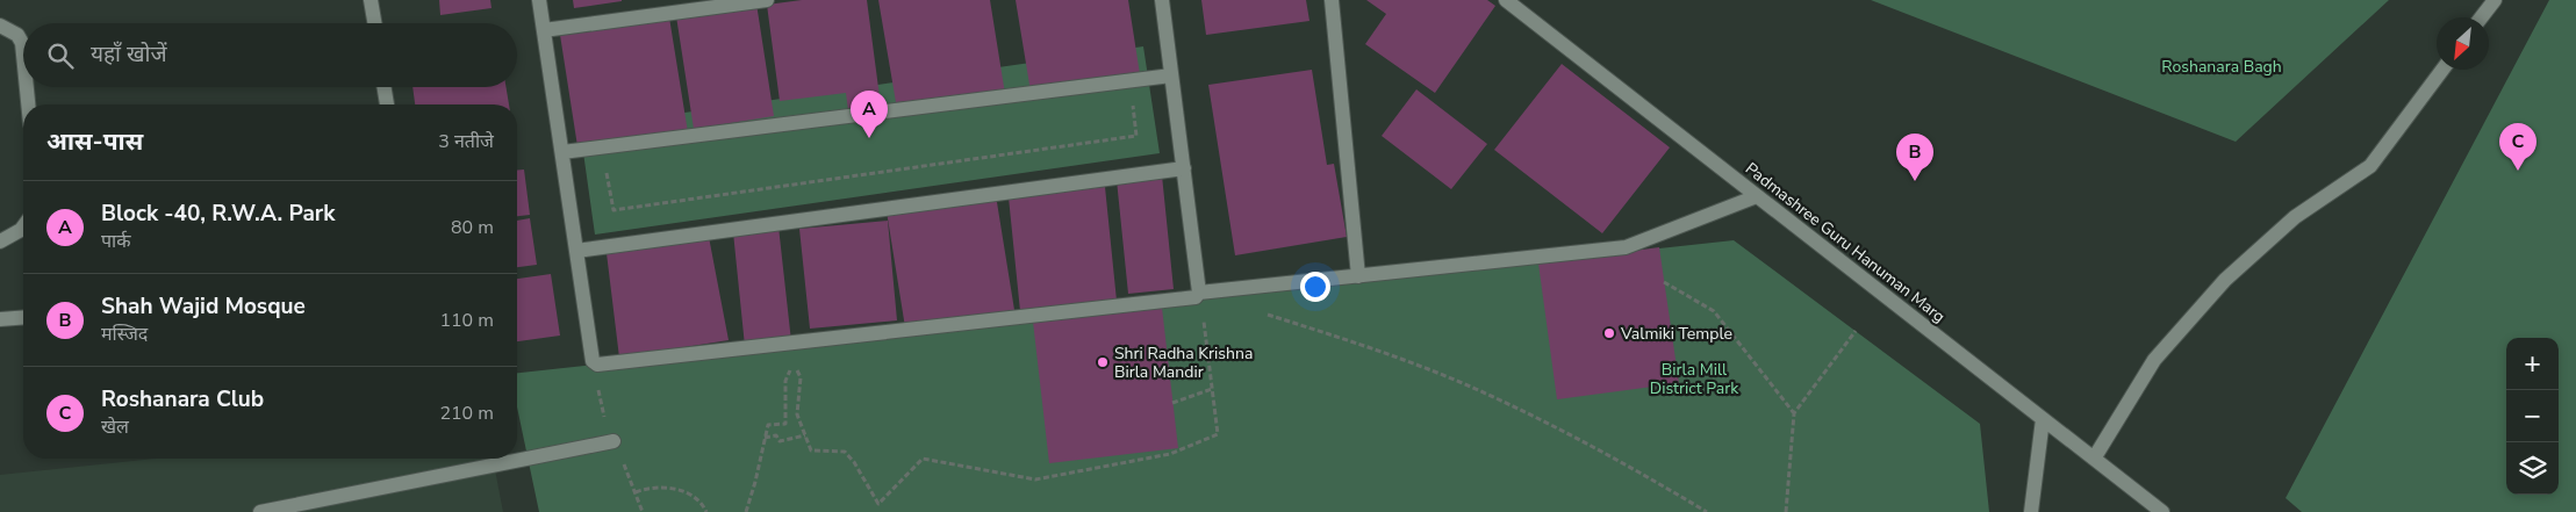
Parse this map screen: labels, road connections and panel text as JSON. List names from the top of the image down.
{
  "streets": {
    "street": ["Padmashree Guru Hanuman Marg"]
  },
  "parks": ["Roshanara Bagh", "Birla Mill District Park"],
  "places": ["Valmiki Temple", "Shri Radha Krishna Birla Mandir"],
  "north": "bottom left",
  "page": {
    "search": "यहाँ खोजें",
    "pins": ["A", "C", "B"],
    "heading": ["आस-पास", "3 नतीजे"],
    "list": [
      {
        "mark": "A",
        "name": "Block -40, R.W.A. Park",
        "note": "पार्क",
        "value": "80 m"
      },
      {
        "mark": "B",
        "name": "Shah Wajid Mosque",
        "note": "मस्जिद",
        "value": "110 m"
      },
      {
        "mark": "C",
        "name": "Roshanara Club",
        "note": "खेल",
        "value": "210 m"
      }
    ],
    "map_buttons": ["+", "−"]
  }
}
